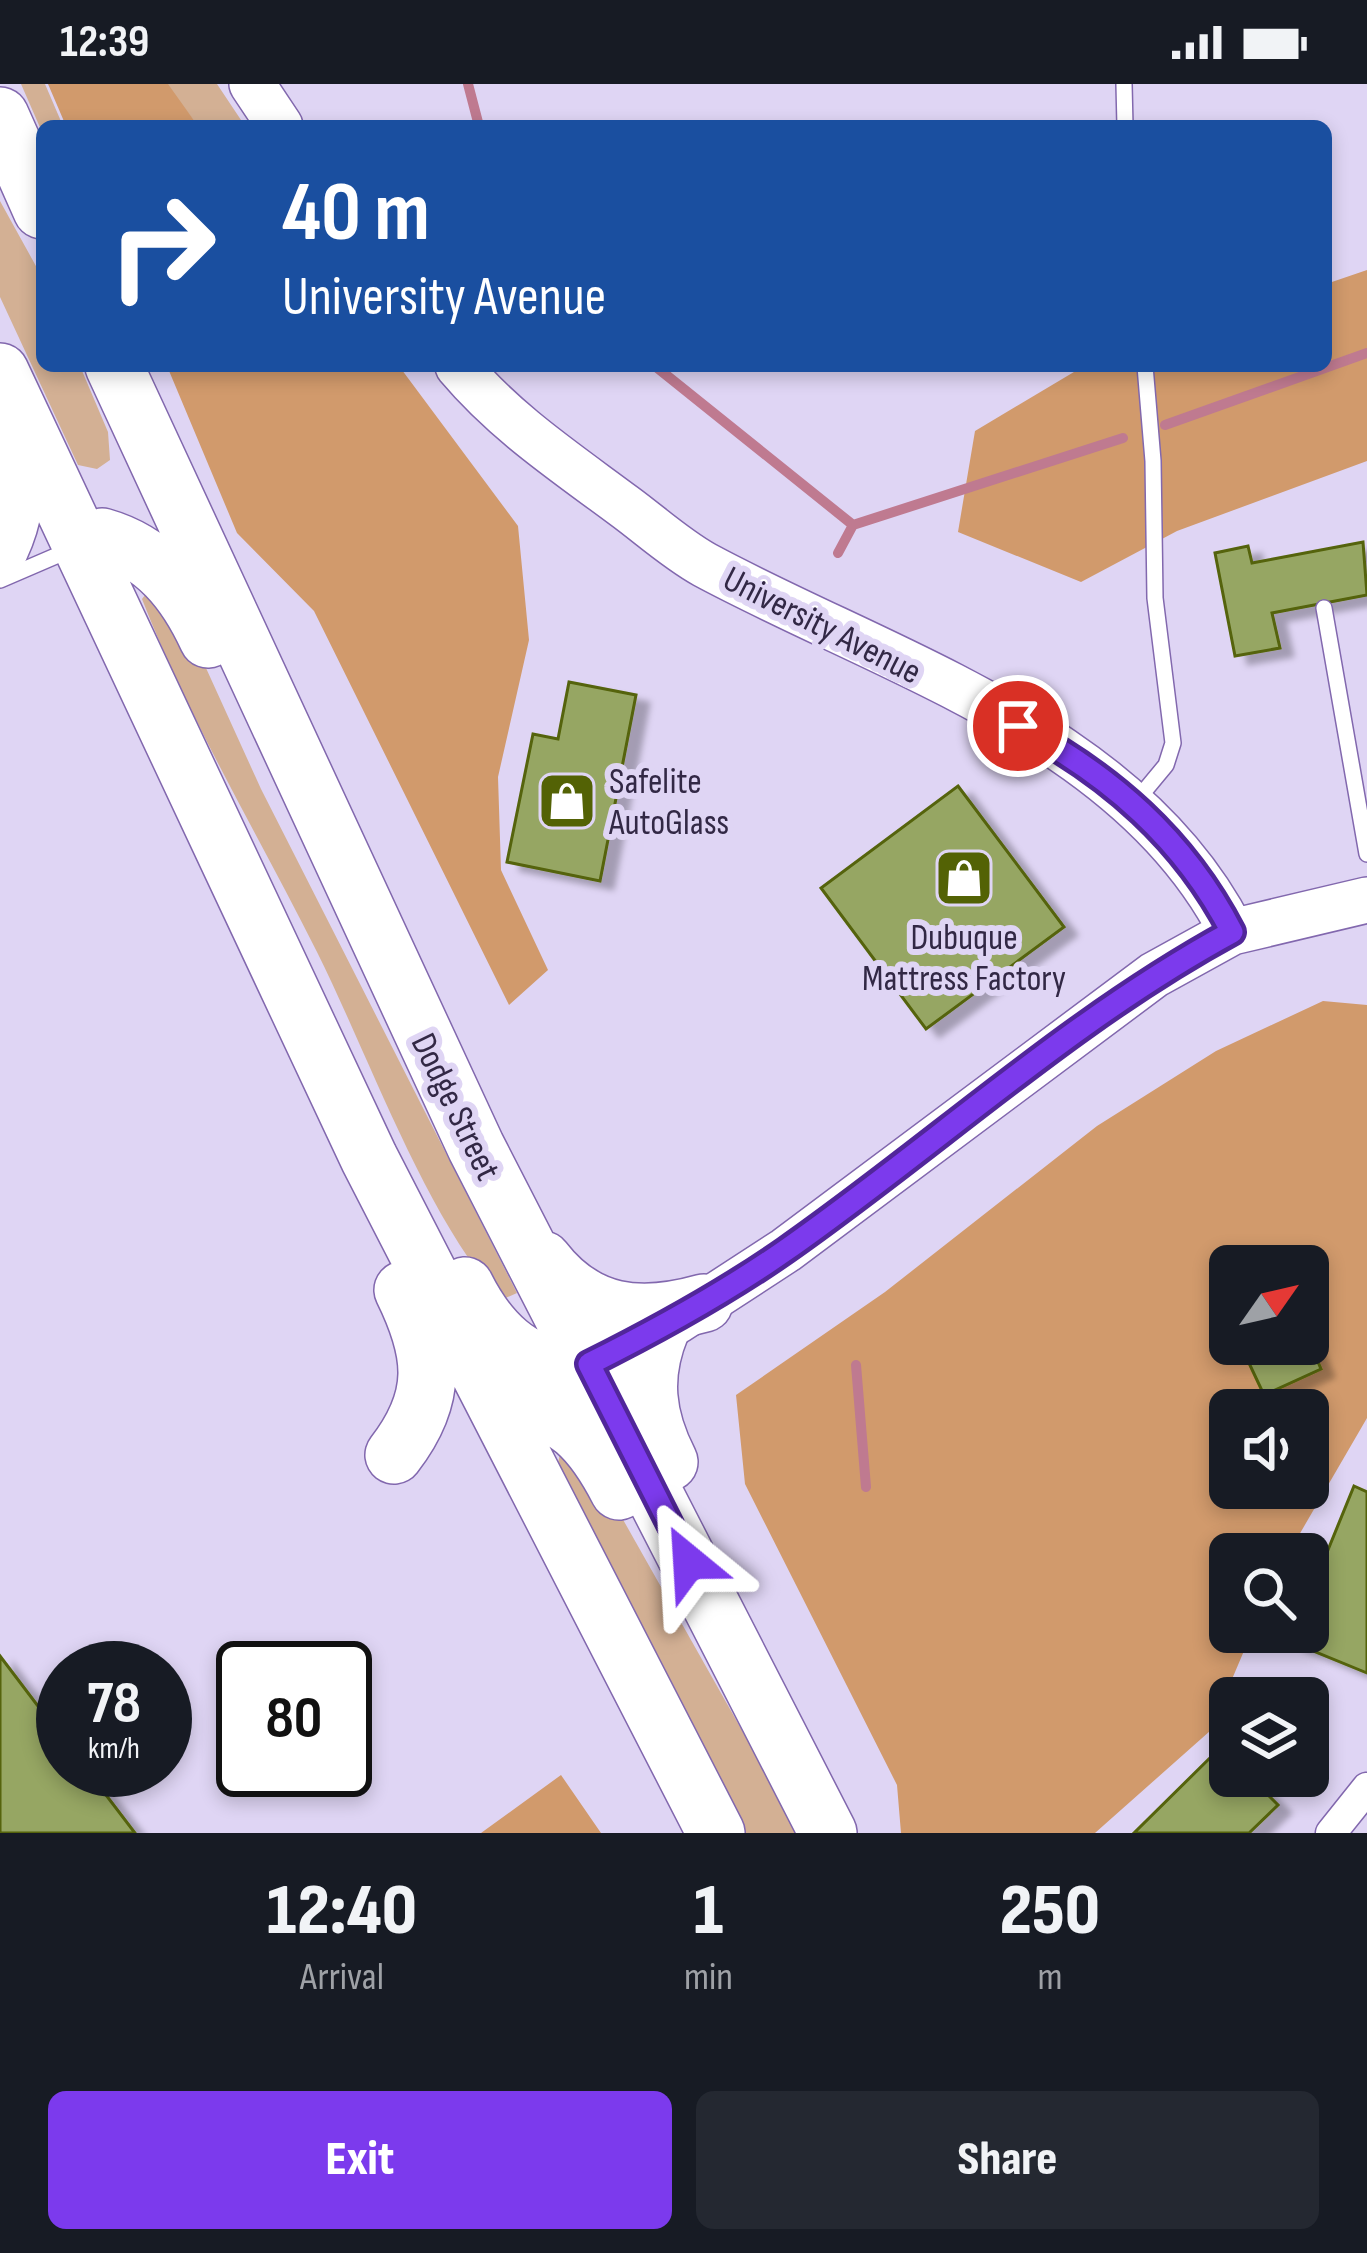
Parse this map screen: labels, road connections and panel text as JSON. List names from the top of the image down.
{
  "streets": {
    "highway": ["Dodge Street"],
    "street": ["University Avenue"]
  },
  "places": {
    "shop": ["Safelite AutoGlass", "Dubuque Mattress Factory"]
  },
  "north": "top right",
  "page": {
    "status": "12:39",
    "turn": ["40 m", "University Avenue"],
    "speed": "78 km/h",
    "limit": "80",
    "eta": [
      "12:40",
      "Arrival",
      "1",
      "min",
      "250",
      "m"
    ],
    "buttons": ["Exit", "Share"]
  }
}
